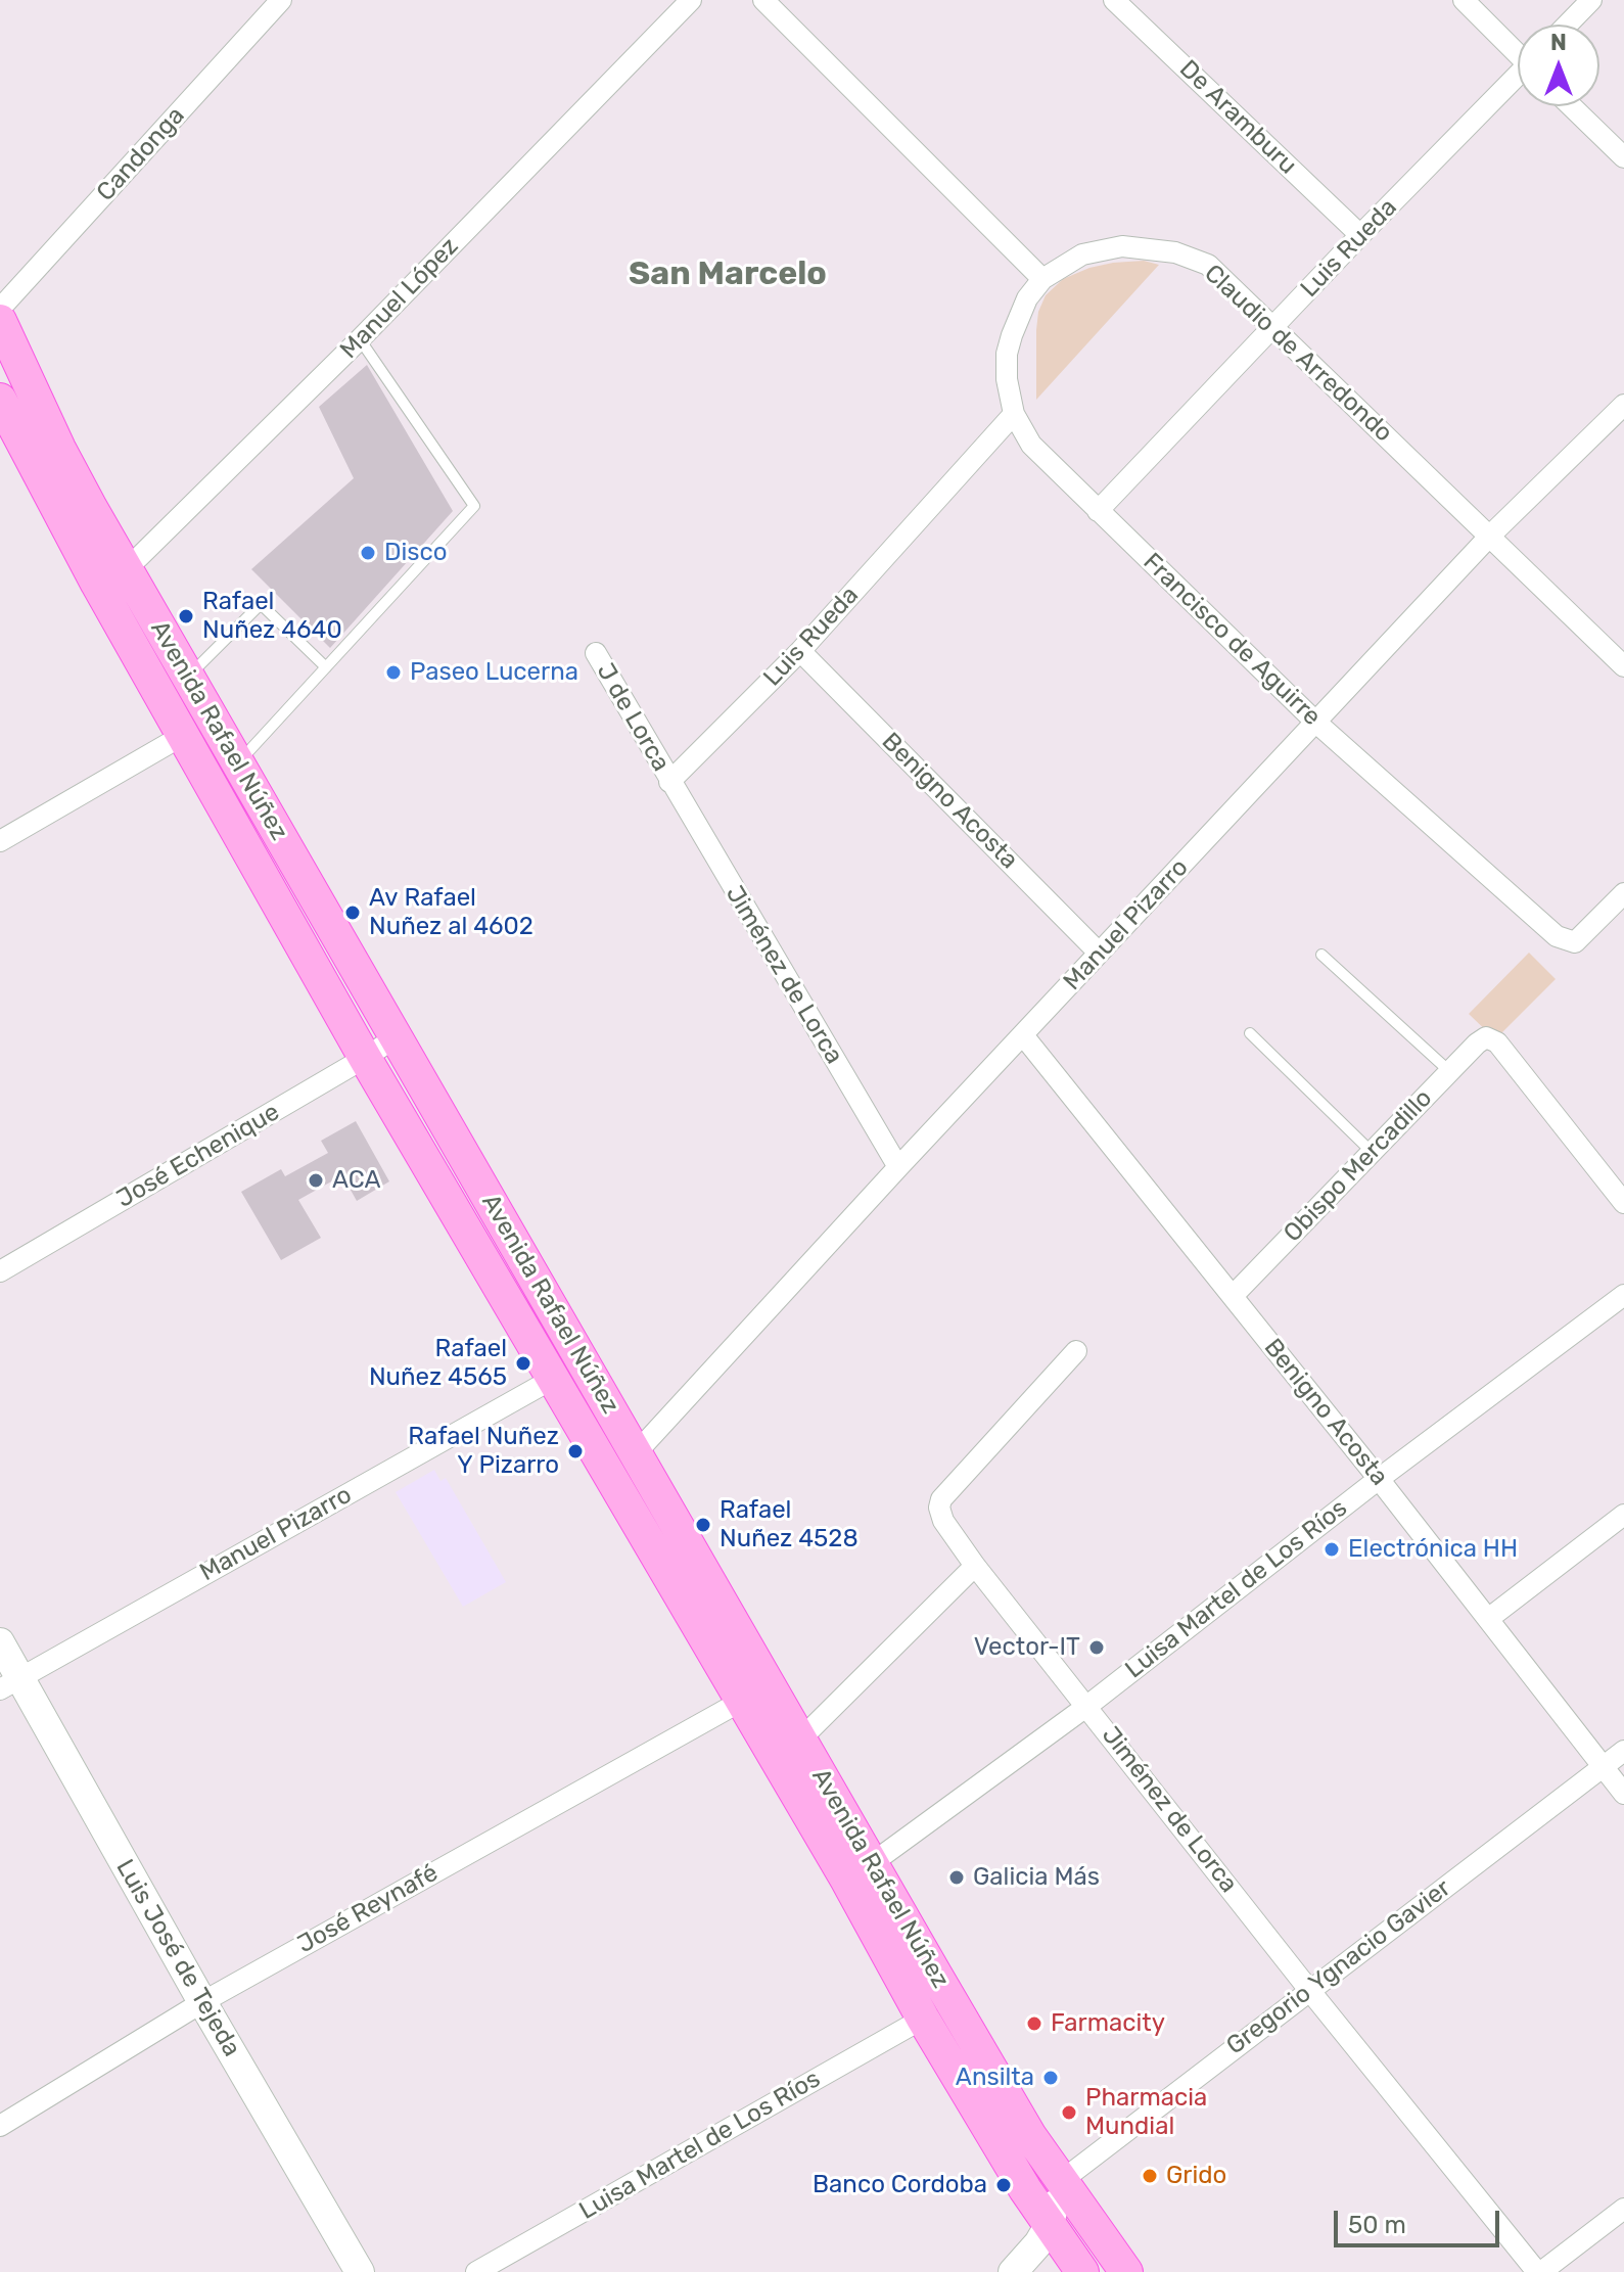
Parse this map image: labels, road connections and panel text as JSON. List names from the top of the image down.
{
  "streets": {
    "main road": ["Avenida Rafael Núñez", "Luis José de Tejeda"],
    "street": [
      "De Aramburu",
      "Candonga",
      "Luis Rueda",
      "Manuel López",
      "Claudio de Arredondo",
      "Francisco de Aguirre",
      "J de Lorca",
      "Benigno Acosta",
      "Manuel Pizarro",
      "Jiménez de Lorca",
      "José Echenique",
      "Obispo Mercadillo",
      "Luisa Martel de Los Ríos",
      "José Reynafé",
      "Gregorio Ygnacio Gavier"
    ]
  },
  "crossings": [
    ["De Aramburu", "Luis Rueda"],
    ["Luis Rueda", "Claudio de Arredondo"],
    ["Luis Rueda", "Francisco de Aguirre"],
    ["Luis Rueda", "J de Lorca"],
    ["Luis Rueda", "Benigno Acosta"],
    ["Luis Rueda", "Jiménez de Lorca"],
    ["Manuel López", "Avenida Rafael Núñez"],
    ["Claudio de Arredondo", "Francisco de Aguirre"],
    ["Claudio de Arredondo", "Manuel Pizarro"],
    ["Francisco de Aguirre", "Manuel Pizarro"],
    ["J de Lorca", "Jiménez de Lorca"],
    ["Avenida Rafael Núñez", "Manuel Pizarro"],
    ["Avenida Rafael Núñez", "José Echenique"],
    ["Avenida Rafael Núñez", "Luisa Martel de Los Ríos"],
    ["Avenida Rafael Núñez", "José Reynafé"],
    ["Avenida Rafael Núñez", "Gregorio Ygnacio Gavier"],
    ["Benigno Acosta", "Manuel Pizarro"],
    ["Benigno Acosta", "Obispo Mercadillo"],
    ["Benigno Acosta", "Luisa Martel de Los Ríos"],
    ["Benigno Acosta", "Gregorio Ygnacio Gavier"],
    ["Manuel Pizarro", "Jiménez de Lorca"],
    ["Manuel Pizarro", "Luis José de Tejeda"],
    ["Jiménez de Lorca", "Luisa Martel de Los Ríos"],
    ["Jiménez de Lorca", "Gregorio Ygnacio Gavier"],
    ["José Reynafé", "Luis José de Tejeda"]
  ],
  "districts": ["San Marcelo"],
  "places": [
    "Disco",
    "Rafael Nuñez 4640",
    "Paseo Lucerna",
    "Av Rafael Nuñez al 4602",
    "ACA",
    "Rafael Nuñez 4565",
    "Rafael Nuñez Y Pizarro",
    "Rafael Nuñez 4528",
    "Electrónica HH",
    "Vector-IT",
    "Galicia Más",
    "Farmacity",
    "Ansilta",
    "Pharmacia Mundial",
    "Grido",
    "Banco Cordoba"
  ],
  "scale_bar": "50 m",
  "north": "top"
}
